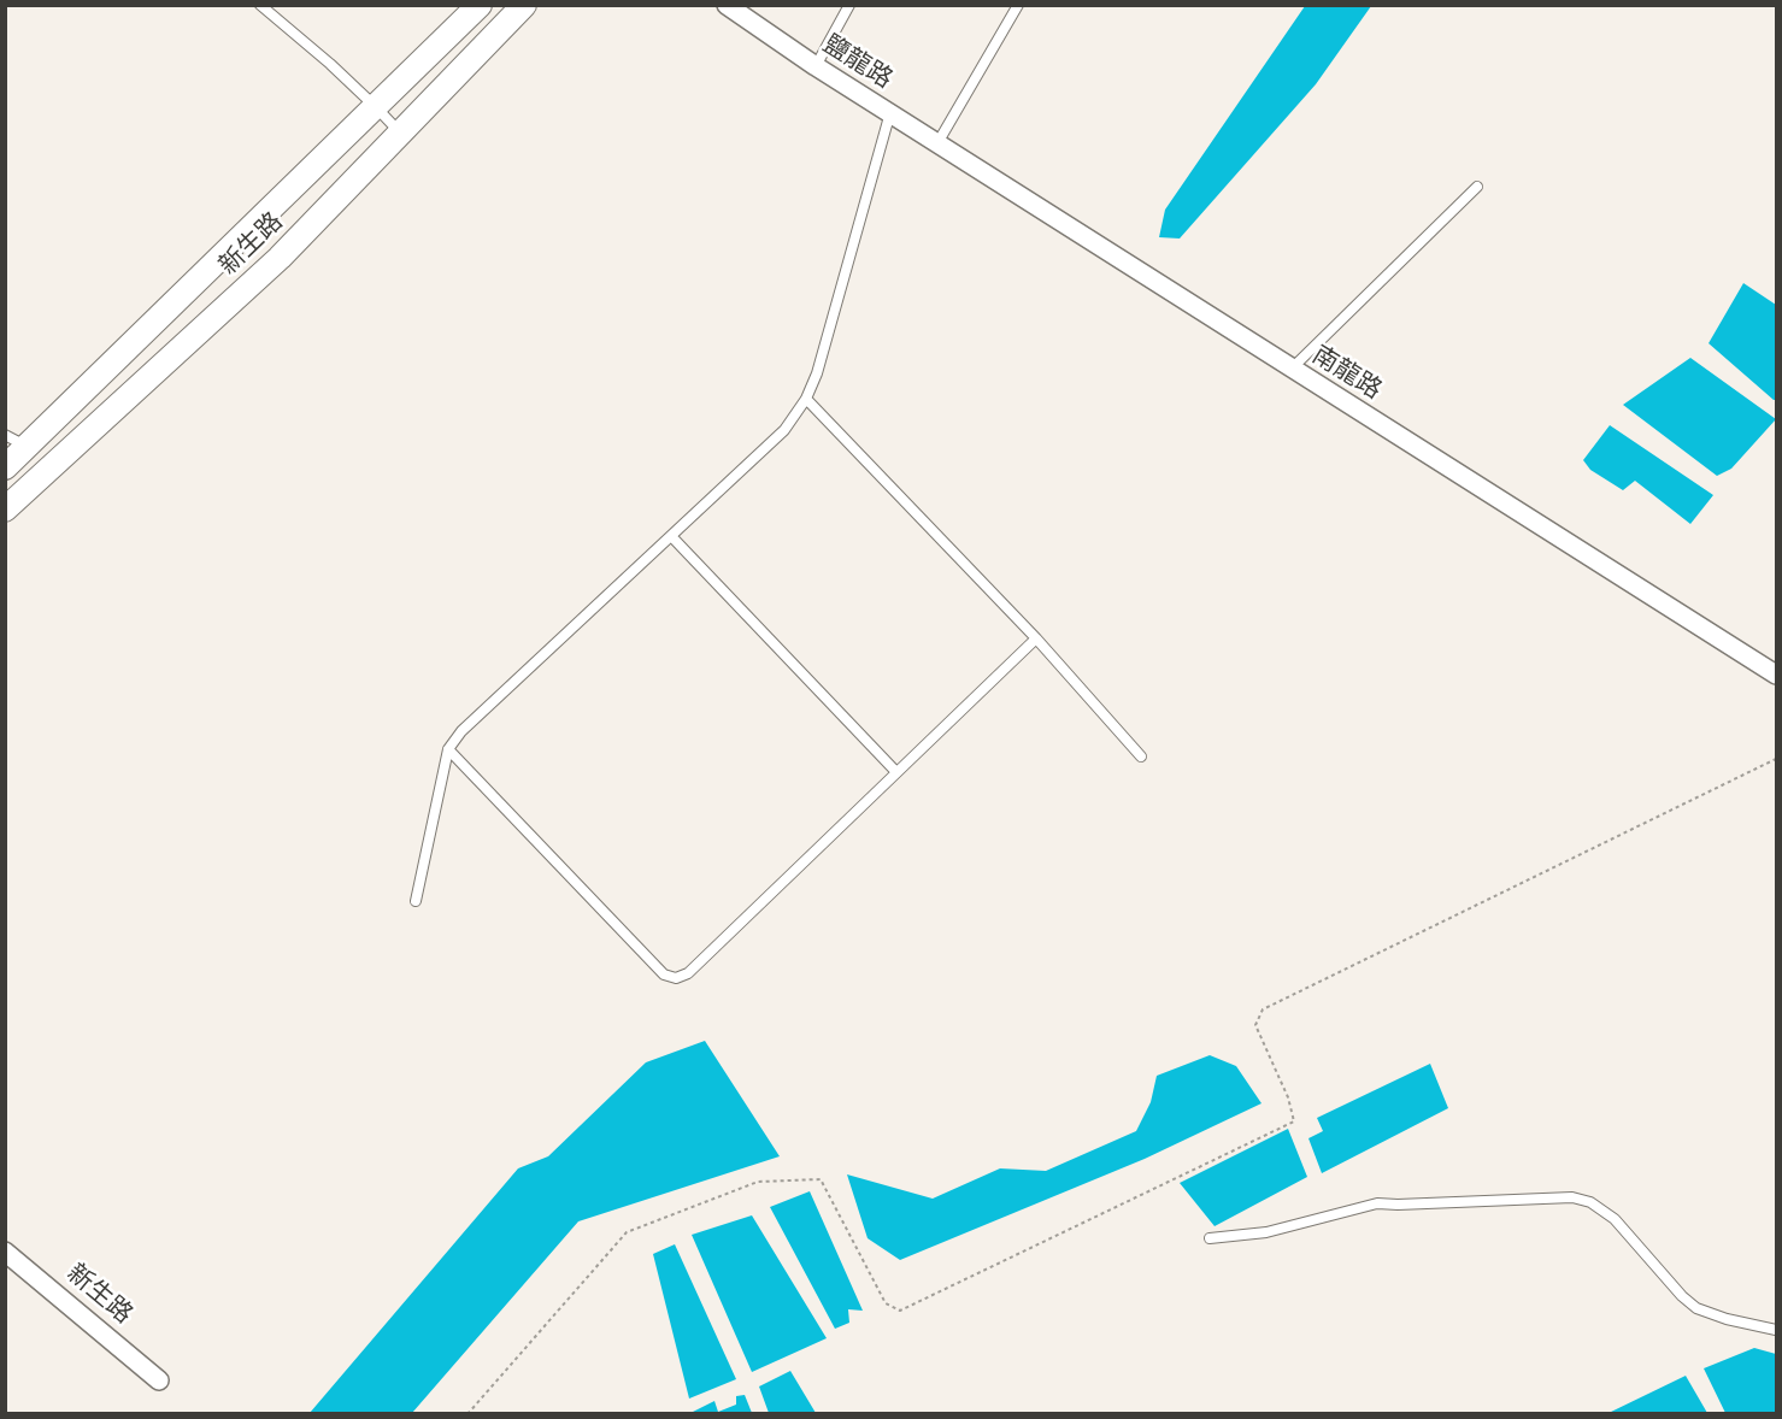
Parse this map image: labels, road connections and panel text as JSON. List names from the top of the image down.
{
  "streets": {
    "street": ["鹽龍路", "新生路", "南龍路"]
  },
  "crossings": [
    ["鹽龍路", "南龍路"]
  ]
}
